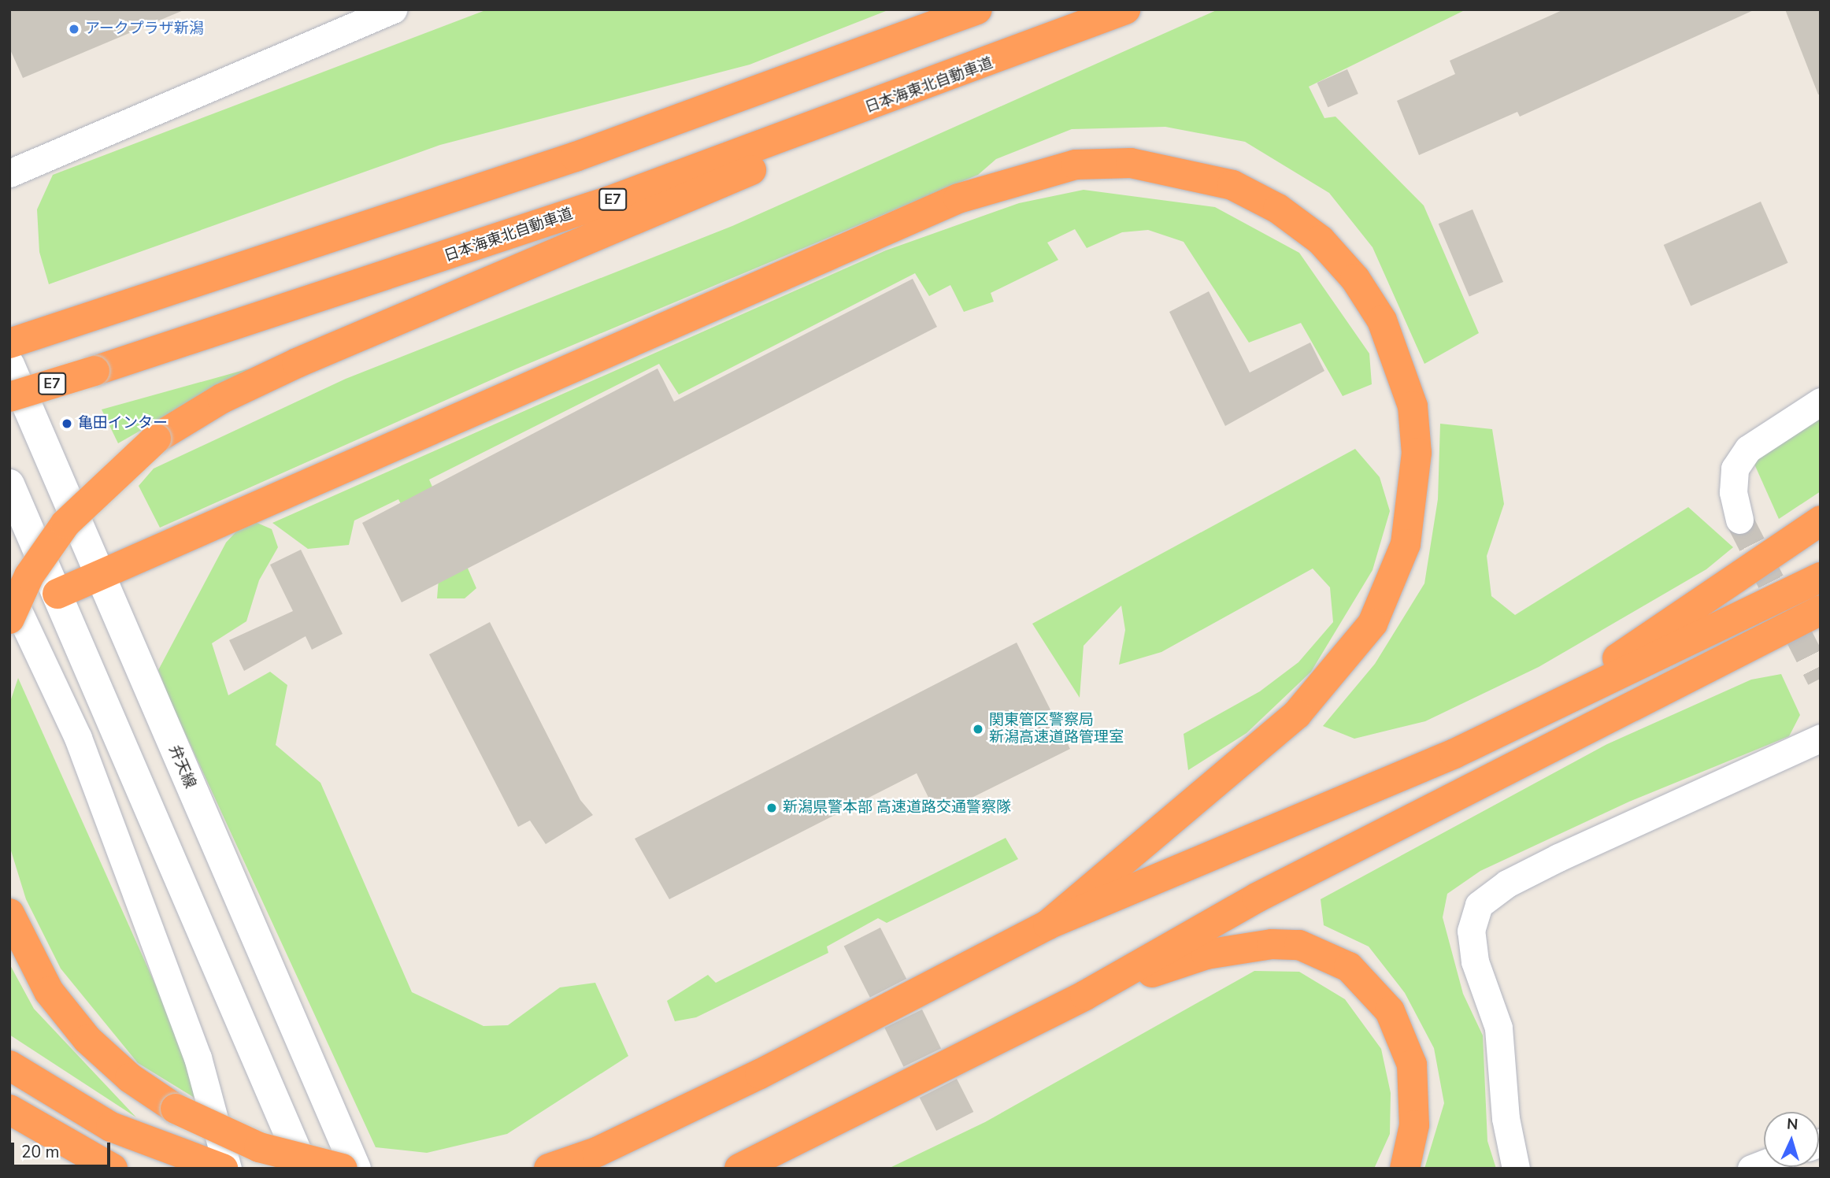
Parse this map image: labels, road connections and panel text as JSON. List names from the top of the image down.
{
  "streets": {
    "highway": ["日本海東北自動車道", "E7"],
    "street": ["弁天線"]
  },
  "places": [
    "アークプラザ新潟",
    "亀田インター",
    "関東管区警察局 新潟高速道路管理室",
    "新潟県警本部 高速道路交通警察隊"
  ],
  "scale_bar": "20 m",
  "north": "top"
}
